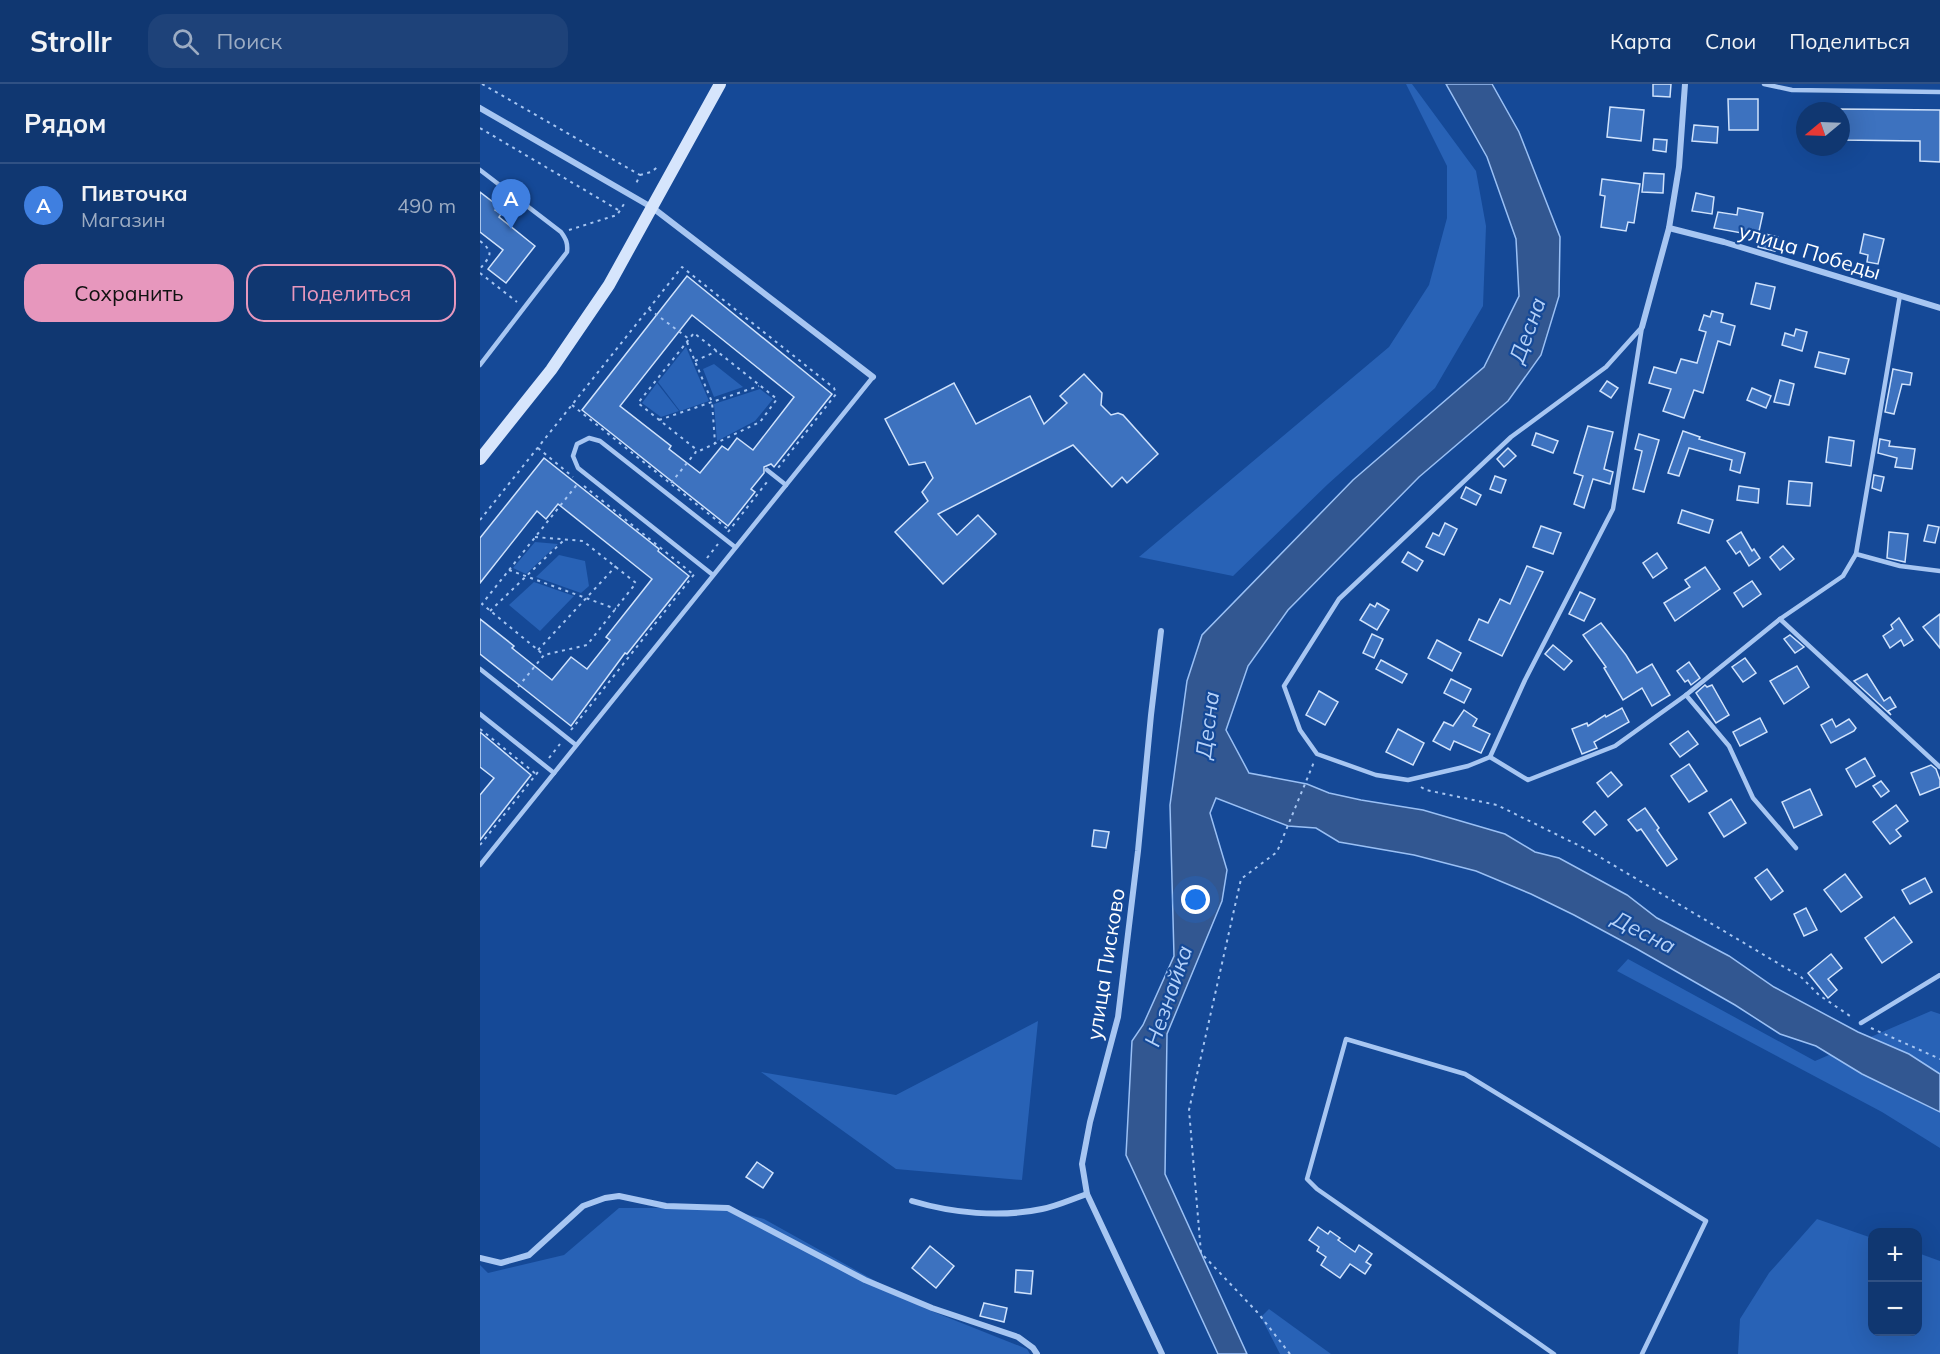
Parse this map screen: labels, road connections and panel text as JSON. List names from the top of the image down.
{
  "streets": {
    "street": ["улица Победы", "улица Писково"]
  },
  "water": ["Десна", "Незнайка"],
  "north": "left",
  "page": {
    "header": "Strollr",
    "search": "Поиск",
    "nav": ["Карта", "Слои", "Поделиться"],
    "heading": "Рядом",
    "list": [
      {
        "mark": "A",
        "name": "Пивточка",
        "note": "Магазин",
        "value": "490 m"
      }
    ],
    "pins": "A",
    "buttons": ["Сохранить", "Поделиться"],
    "map_buttons": ["+", "−"]
  }
}
